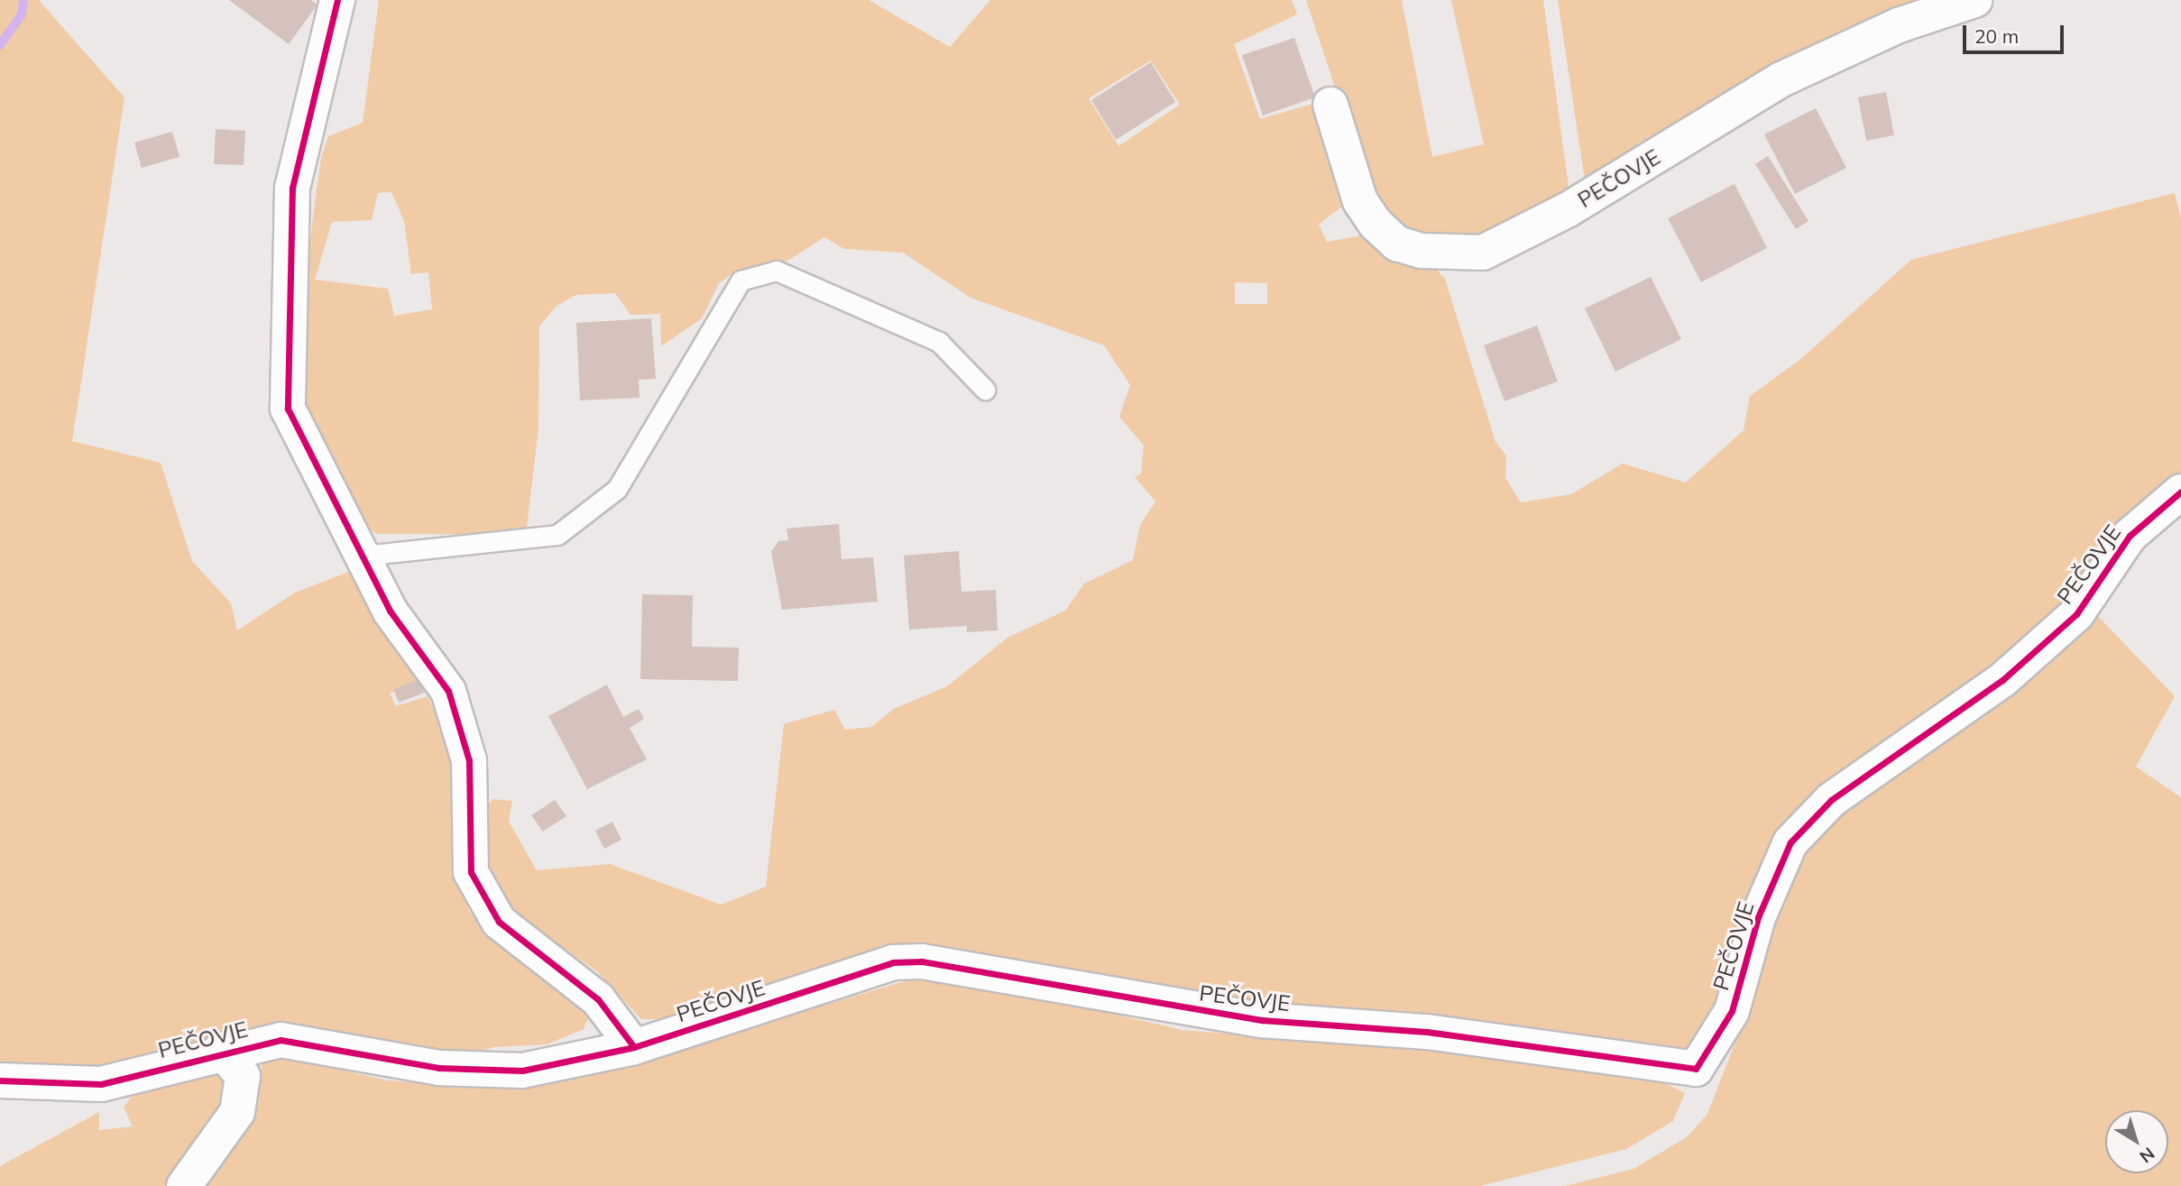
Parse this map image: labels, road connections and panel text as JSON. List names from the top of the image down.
{
  "streets": {
    "street": ["PEČOVJE"]
  },
  "scale_bar": "20 m",
  "north": "bottom right"
}
